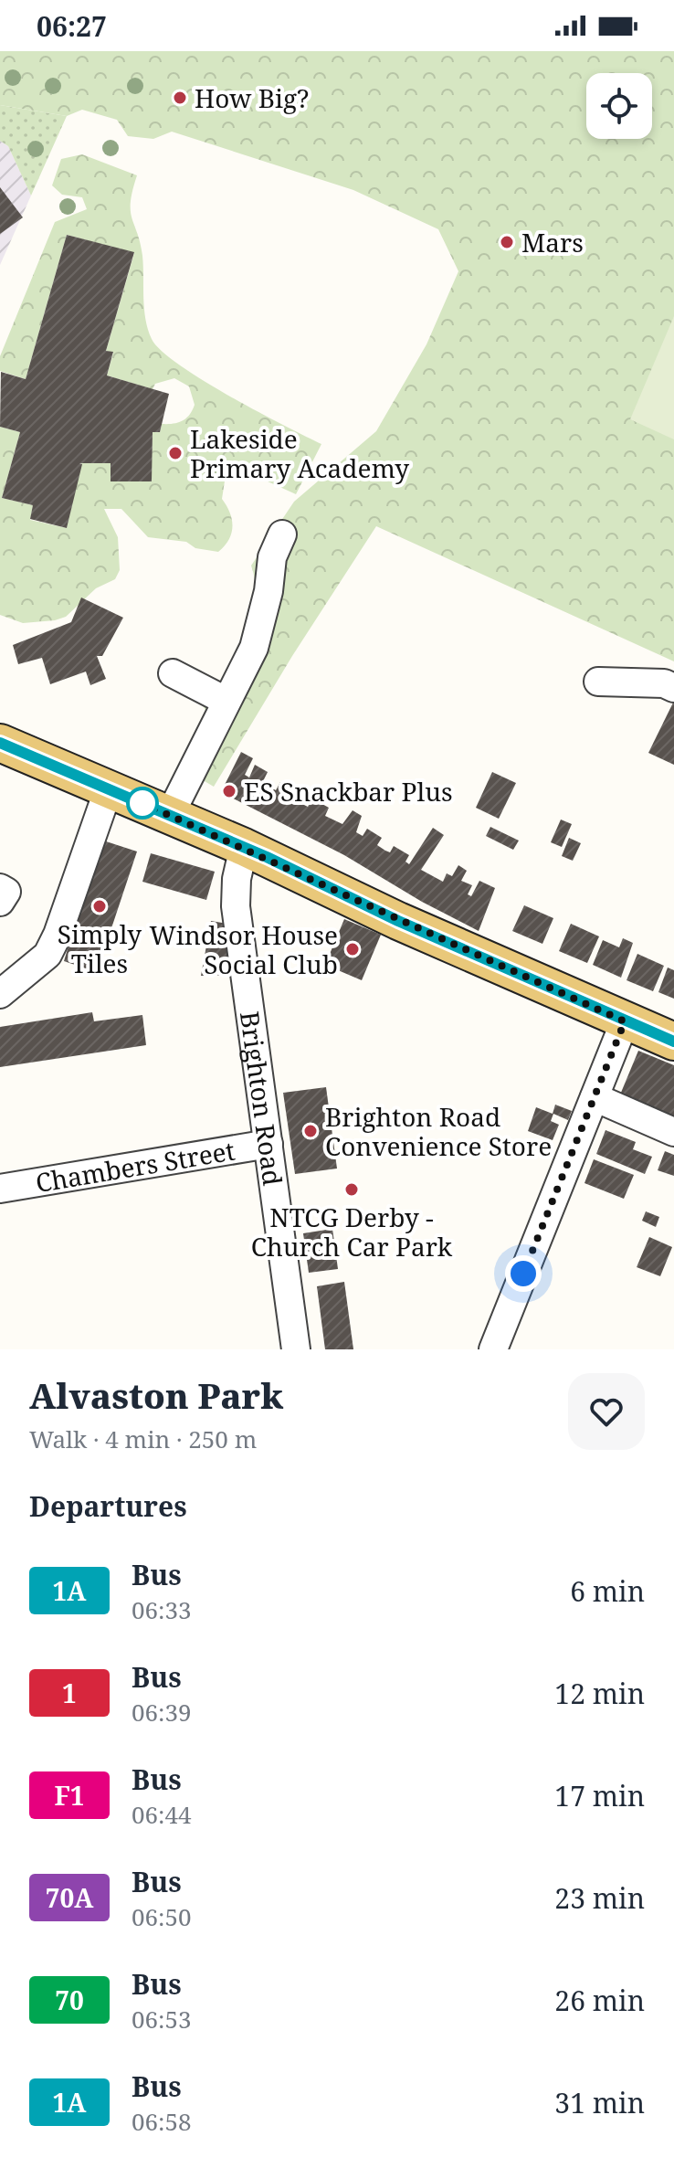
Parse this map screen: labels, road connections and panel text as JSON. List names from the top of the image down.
{
  "streets": {
    "street": ["Brighton Road", "Chambers Street"]
  },
  "crossings": [
    ["Brighton Road", "Chambers Street"]
  ],
  "places": [
    "How Big?",
    "Mars",
    "Lakeside Primary Academy",
    "ES Snackbar Plus",
    "Simply Tiles",
    "Windsor House Social Club",
    "Brighton Road Convenience Store",
    "NTCG Derby - Church Car Park"
  ],
  "lines": ["bus line 1A"],
  "page": {
    "status": "06:27",
    "heading": [
      ["Alvaston Park", "Walk · 4 min · 250 m"],
      "Departures"
    ],
    "list": [
      {
        "mark": "1A",
        "name": "Bus",
        "note": "06:33",
        "value": "6 min"
      },
      {
        "mark": "1",
        "name": "Bus",
        "note": "06:39",
        "value": "12 min"
      },
      {
        "mark": "F1",
        "name": "Bus",
        "note": "06:44",
        "value": "17 min"
      },
      {
        "mark": "70A",
        "name": "Bus",
        "note": "06:50",
        "value": "23 min"
      },
      {
        "mark": "70",
        "name": "Bus",
        "note": "06:53",
        "value": "26 min"
      },
      {
        "mark": "1A",
        "name": "Bus",
        "note": "06:58",
        "value": "31 min"
      }
    ]
  }
}
